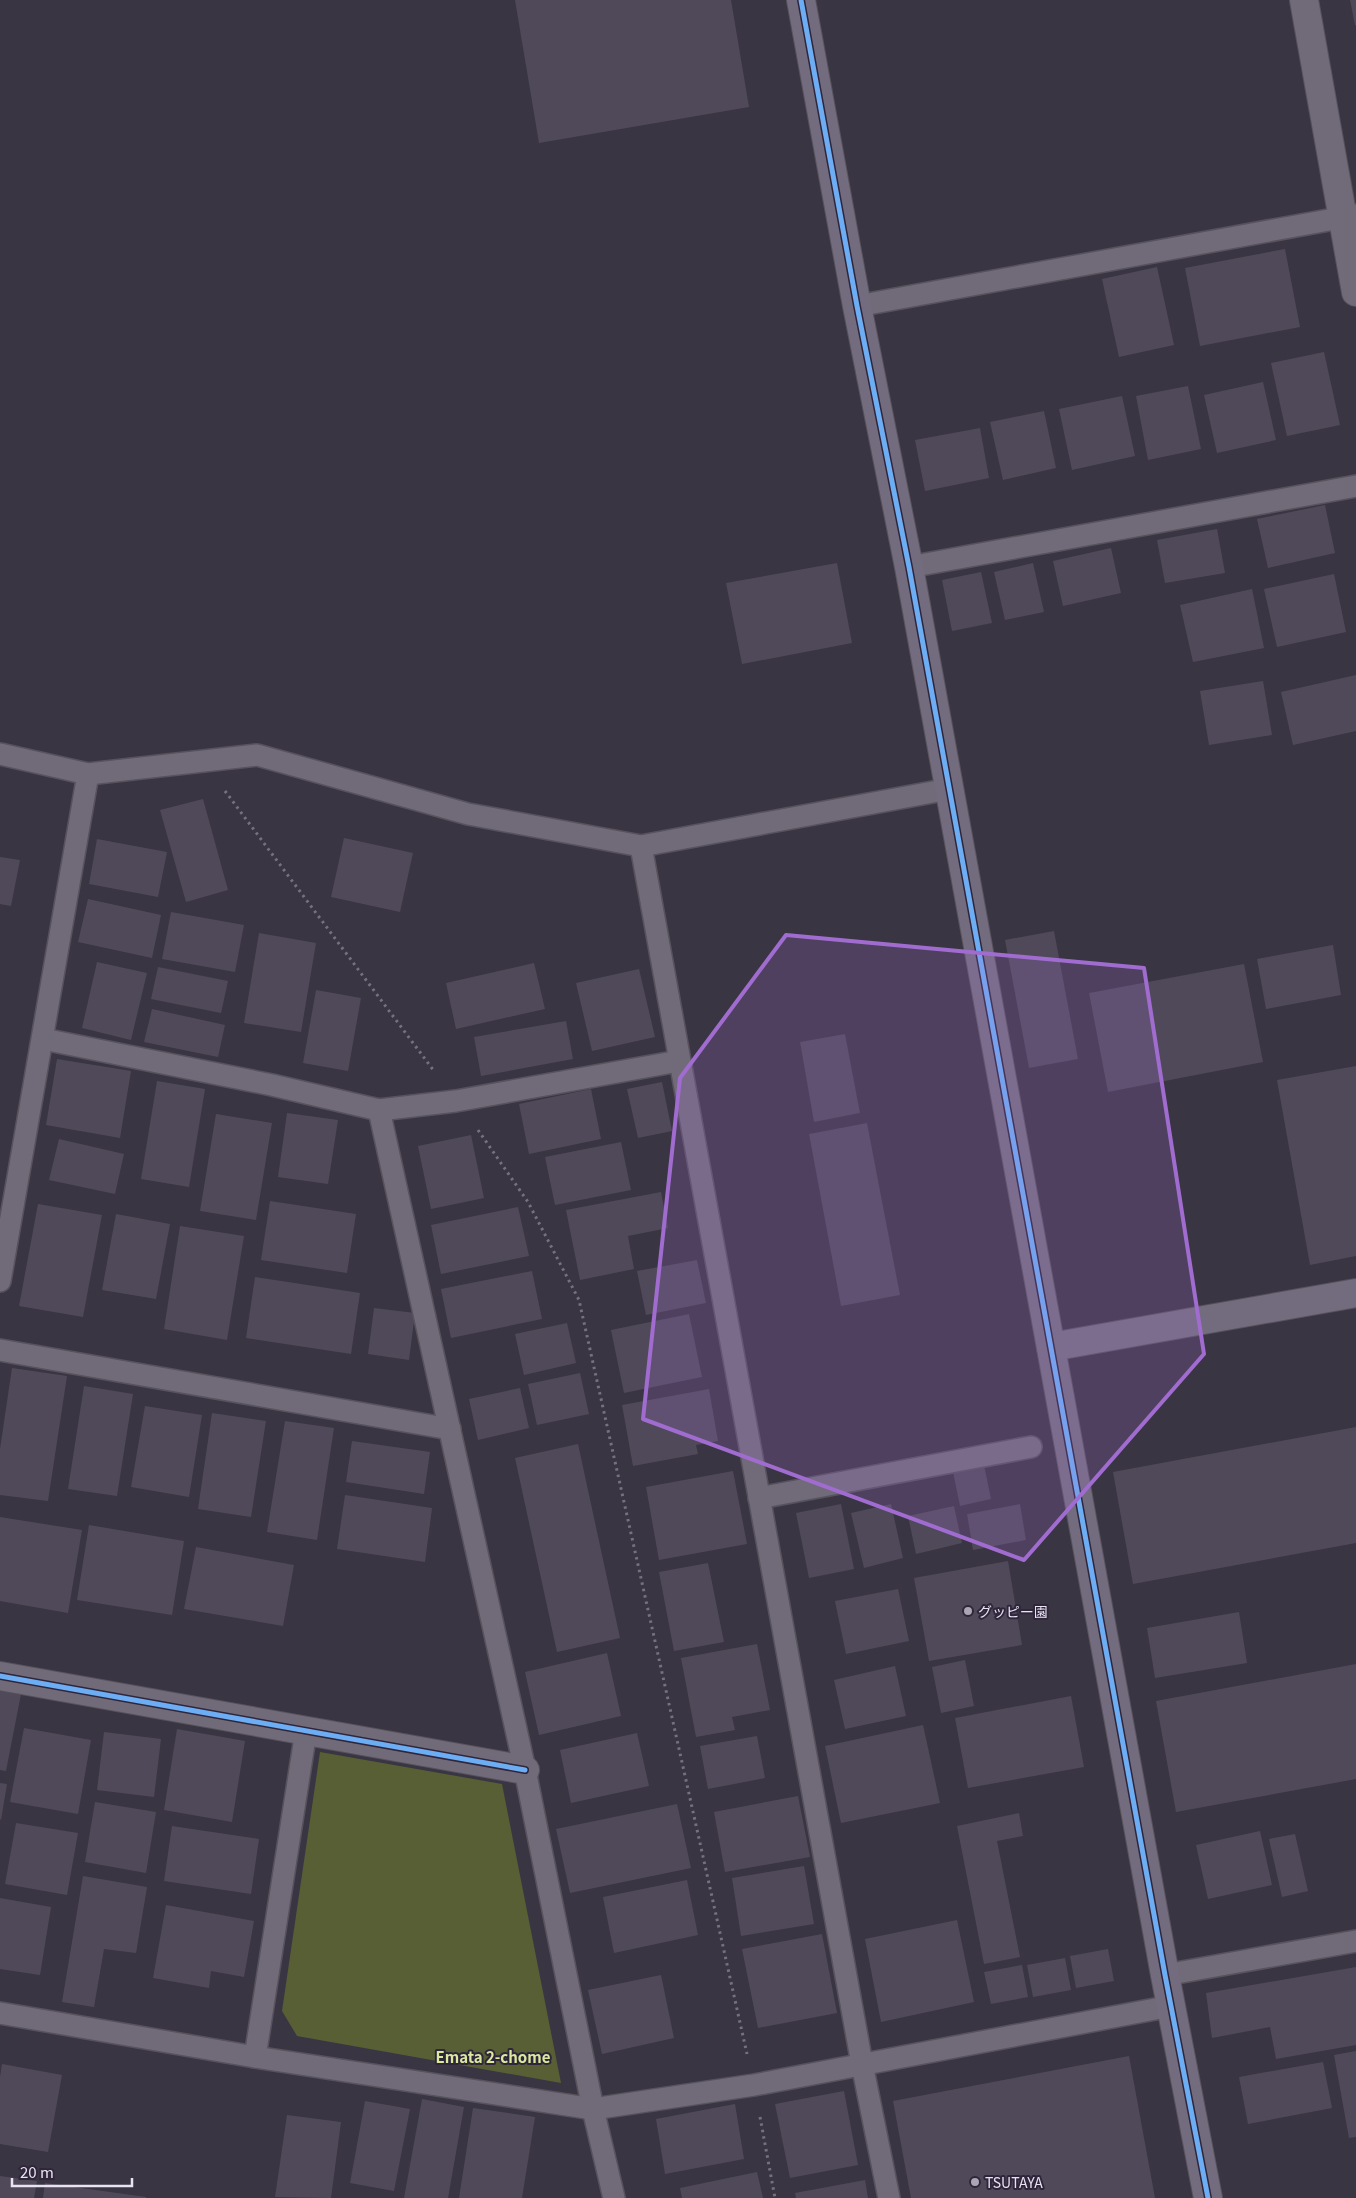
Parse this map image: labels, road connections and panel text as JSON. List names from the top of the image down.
{
  "districts": ["Emata 2-chome"],
  "places": ["グッピー園", "TSUTAYA"],
  "scale_bar": "20 m"
}
